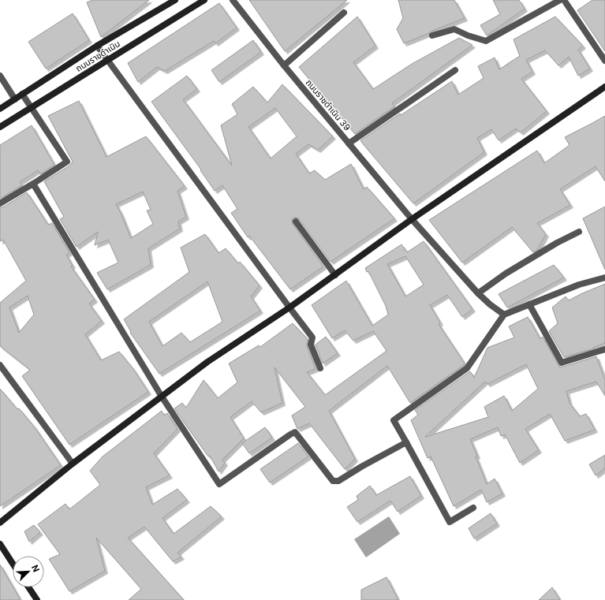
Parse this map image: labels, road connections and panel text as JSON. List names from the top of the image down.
{
  "streets": {
    "street": ["ถนนราขดำเนิน", "ถนนราชดำเนิน 39"]
  },
  "north": "top right"
}
